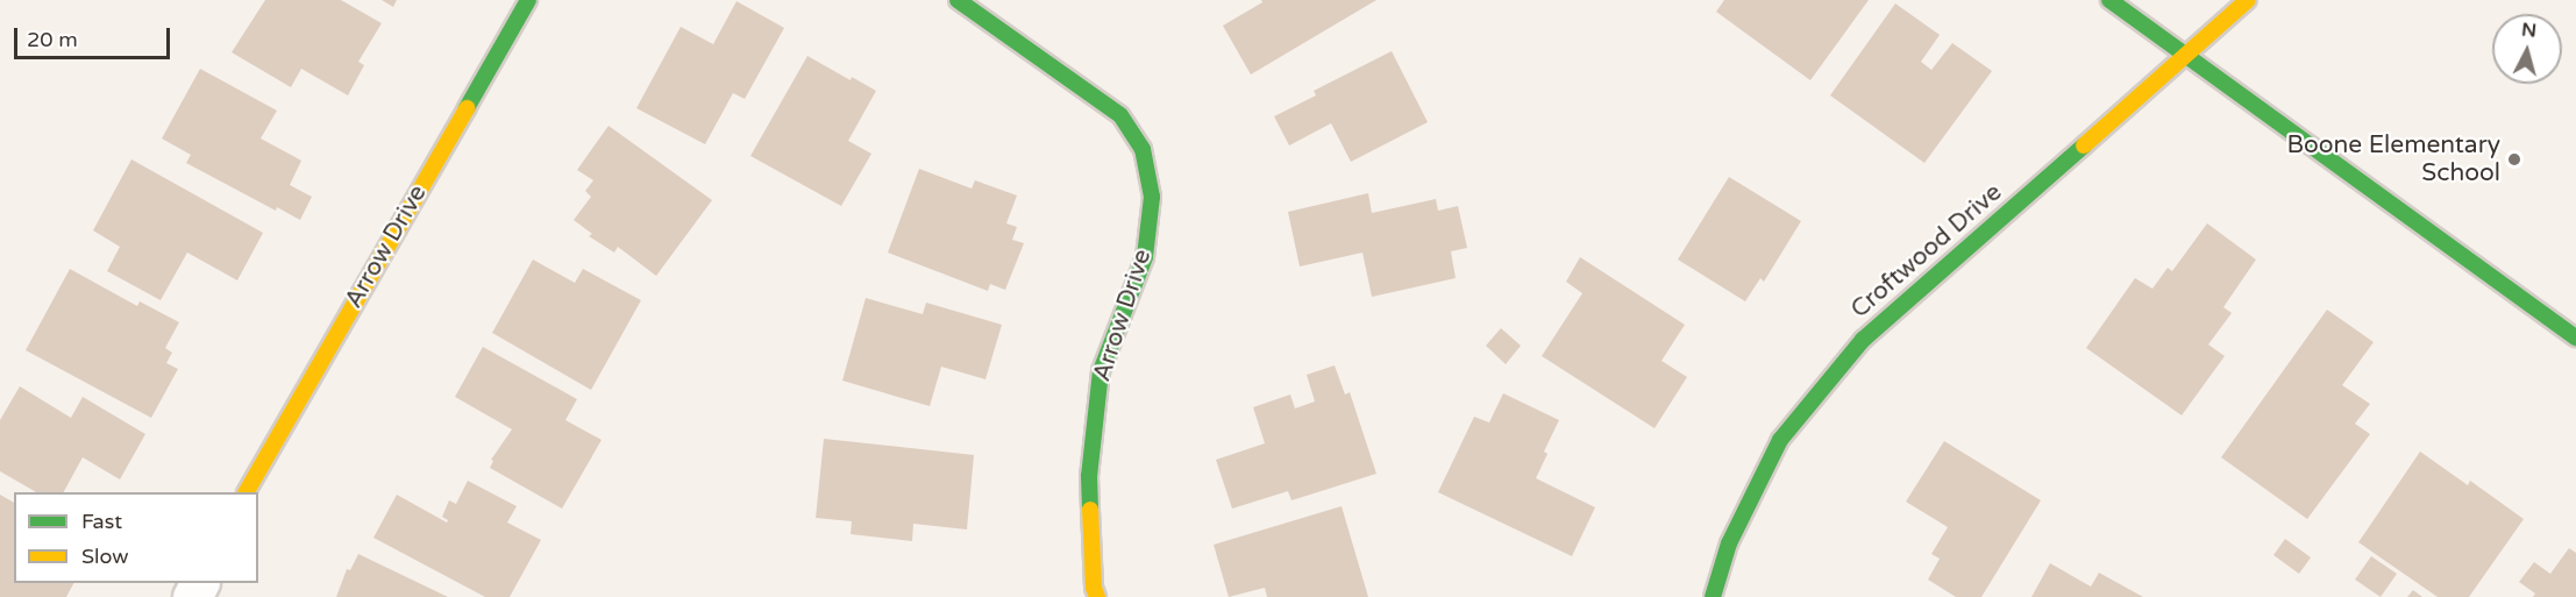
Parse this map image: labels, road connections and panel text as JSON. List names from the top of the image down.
{
  "streets": {
    "street": ["Arrow Drive", "Croftwood Drive"]
  },
  "places": ["Boone Elementary School"],
  "legend": ["Fast", "Slow"],
  "scale_bar": "20 m",
  "north": "top"
}
